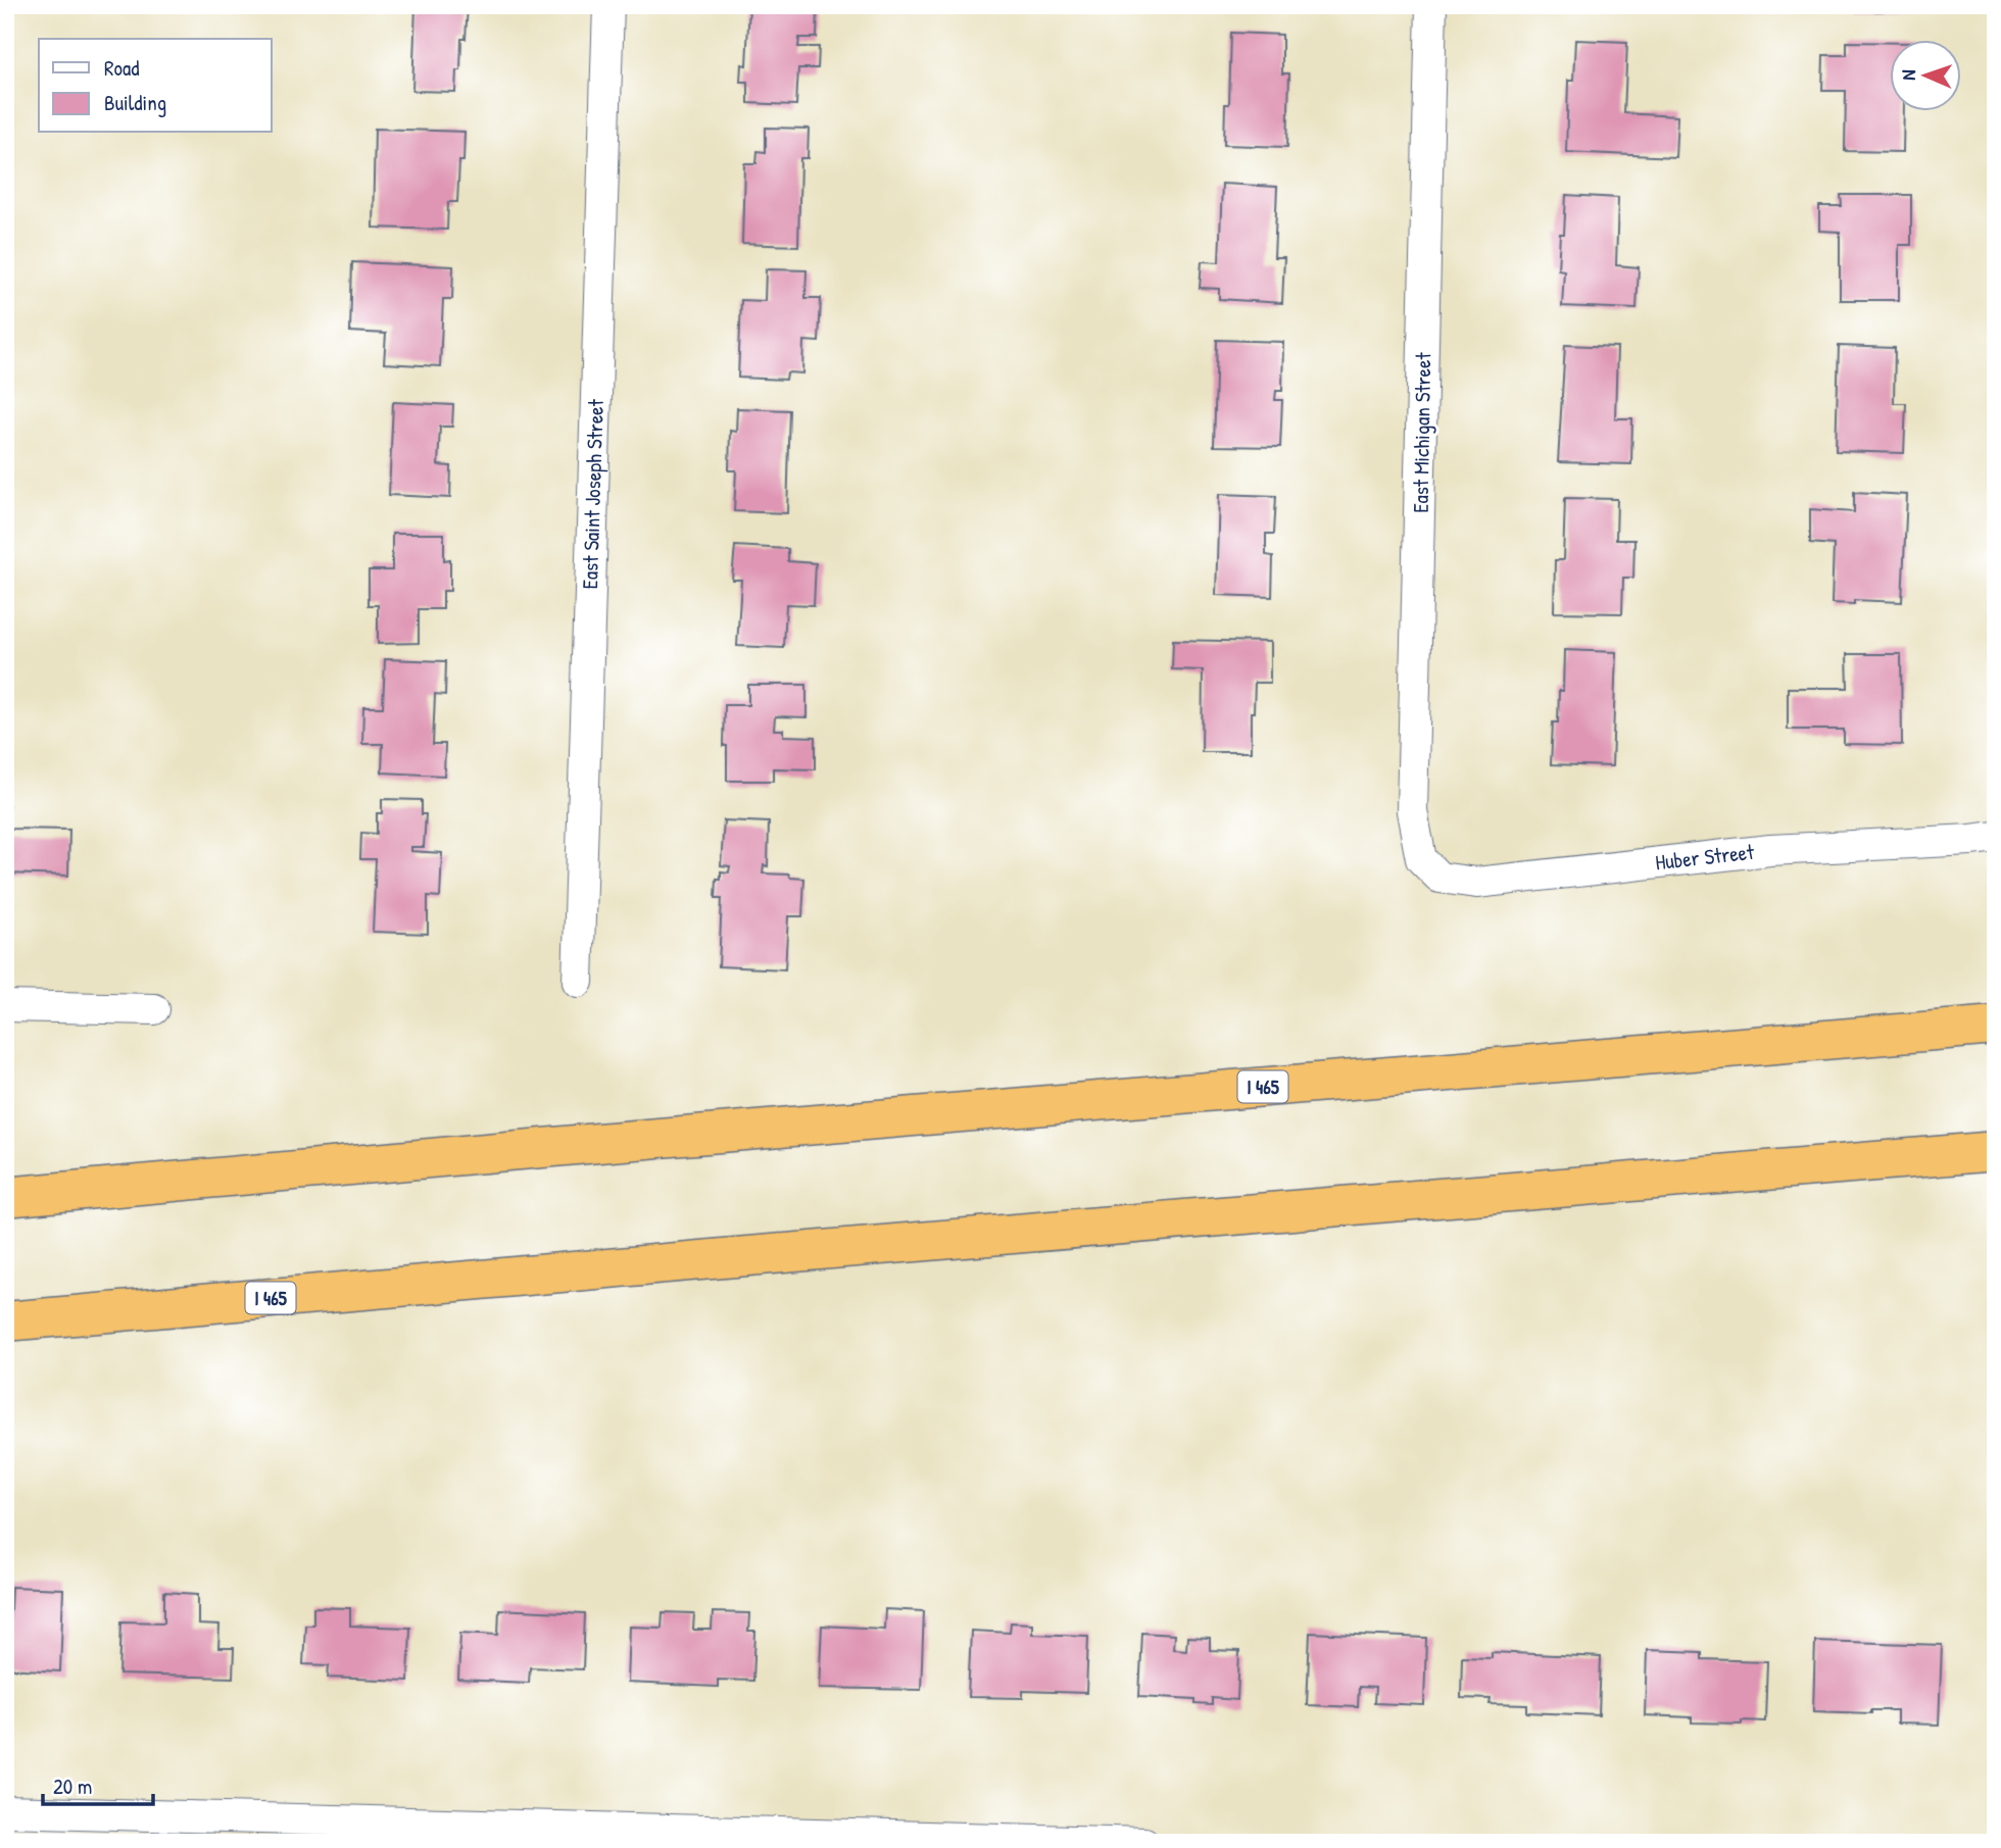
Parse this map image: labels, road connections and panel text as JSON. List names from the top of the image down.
{
  "streets": {
    "highway": ["I 465"],
    "street": ["East Michigan Street", "East Saint Joseph Street", "Huber Street"]
  },
  "crossings": [
    ["East Michigan Street", "Huber Street"]
  ],
  "legend": ["Road", "Building"],
  "scale_bar": "20 m",
  "north": "left"
}
